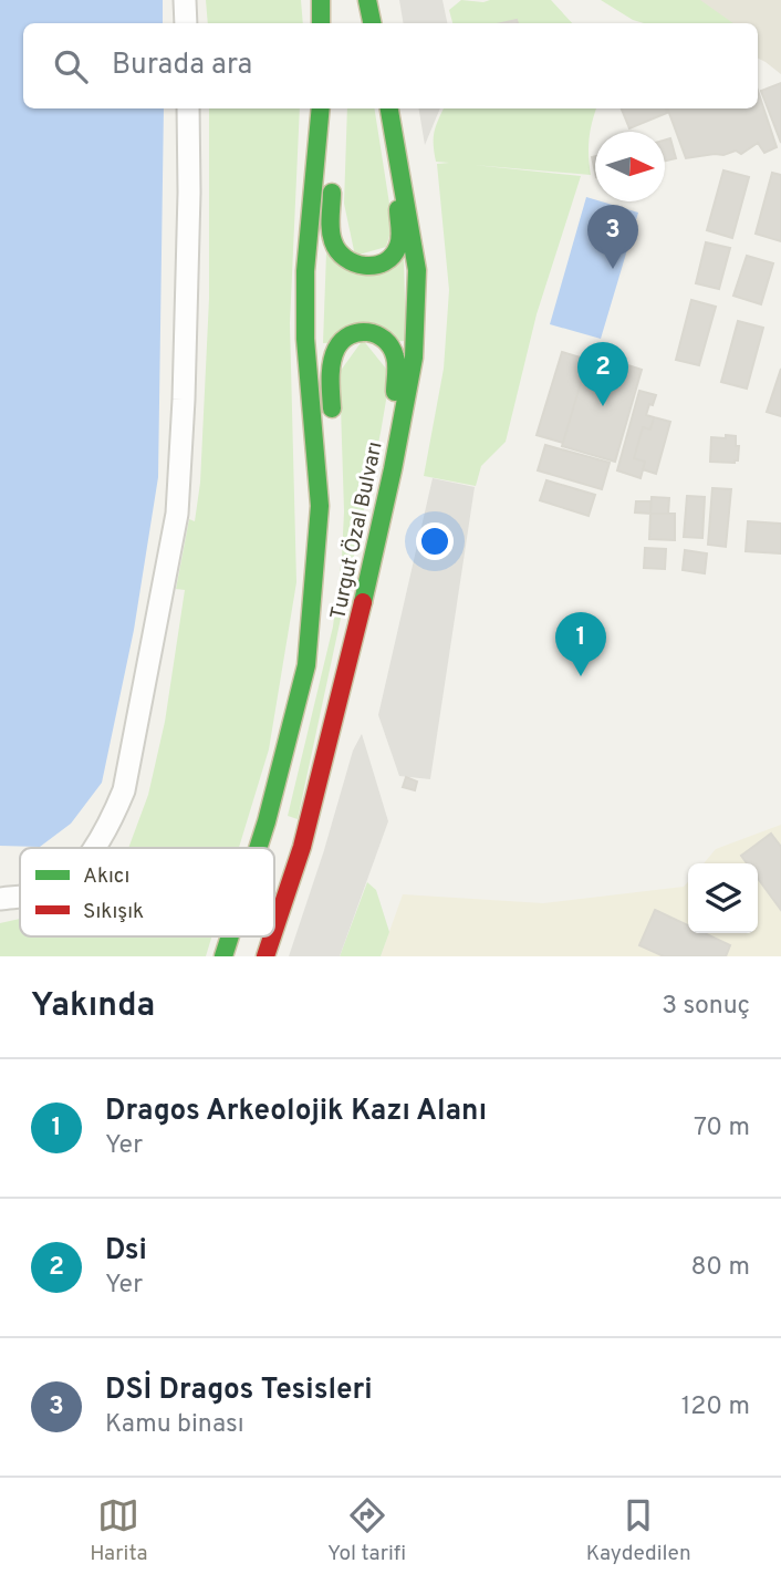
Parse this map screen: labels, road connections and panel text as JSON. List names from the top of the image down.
{
  "streets": {
    "highway": ["Turgut Özal Bulvarı"]
  },
  "legend": ["Akıcı", "Sıkışık"],
  "north": "right",
  "page": {
    "search": "Burada ara",
    "pins": ["3", "2", "1"],
    "heading": ["Yakında", "3 sonuç"],
    "list": [
      {
        "mark": "1",
        "name": "Dragos Arkeolojik Kazı Alanı",
        "note": "Yer",
        "value": "70 m"
      },
      {
        "mark": "2",
        "name": "Dsi",
        "note": "Yer",
        "value": "80 m"
      },
      {
        "mark": "3",
        "name": "DSİ Dragos Tesisleri",
        "note": "Kamu binası",
        "value": "120 m"
      }
    ],
    "nav": ["Harita", "Yol tarifi", "Kaydedilen"]
  }
}
